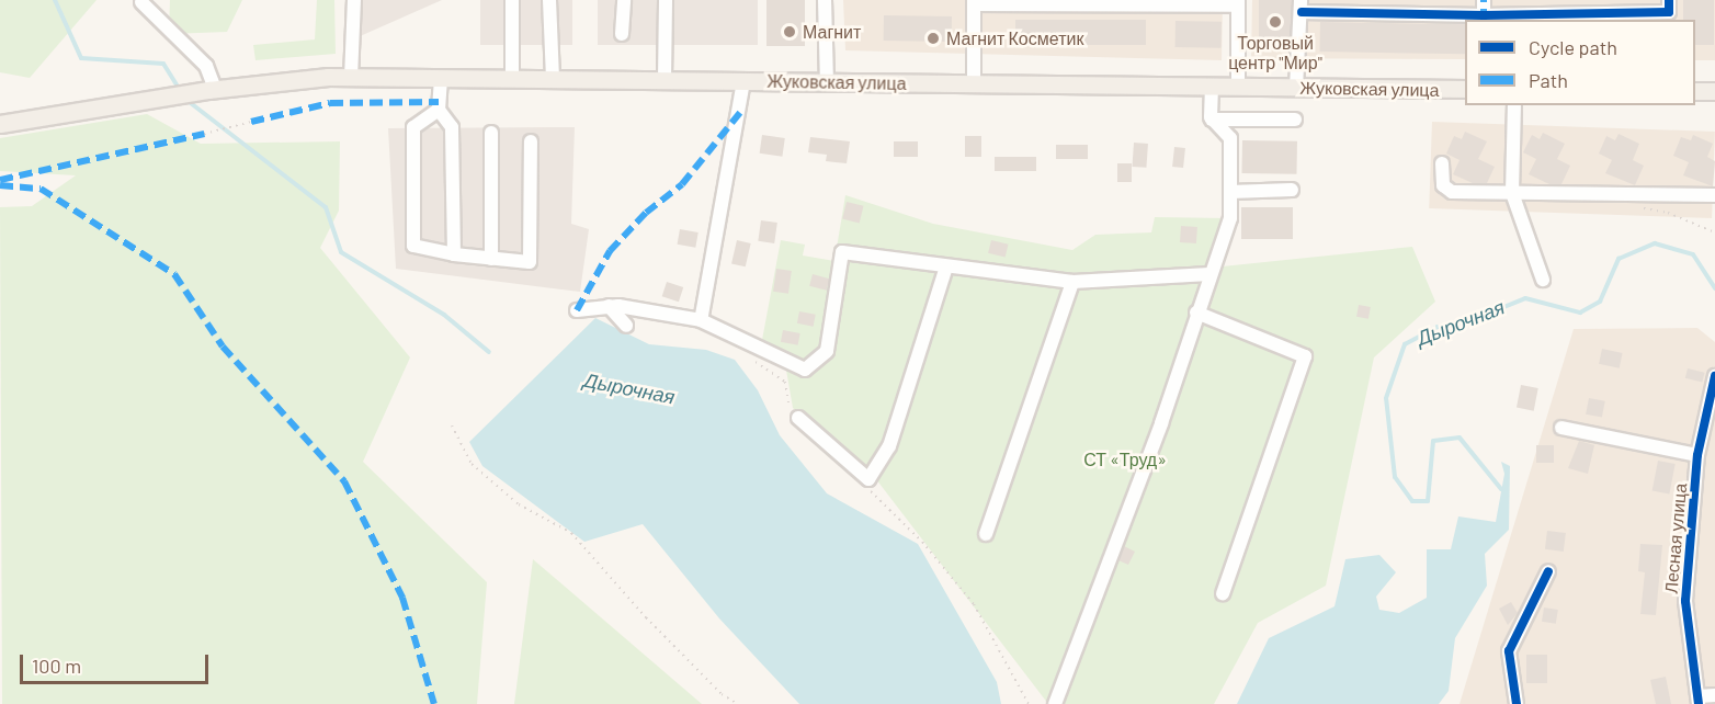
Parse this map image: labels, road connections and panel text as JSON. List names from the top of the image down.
{
  "streets": {
    "main road": ["Жуковская улица"],
    "street": ["Лесная улица"]
  },
  "water": ["Дырочная"],
  "parks": ["СТ «Труд»"],
  "places": ["Торговый центр \"Мир\"", "Магнит", "Магнит Косметик"],
  "legend": ["Cycle path", "Path"],
  "scale_bar": "100 m"
}
